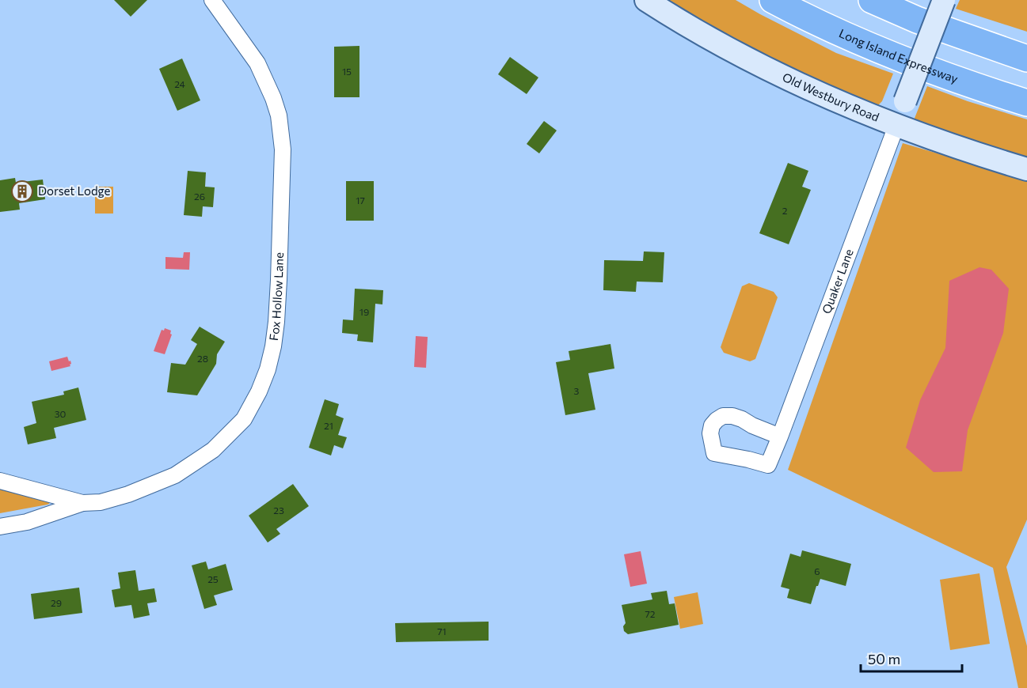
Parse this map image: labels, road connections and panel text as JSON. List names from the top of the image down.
{
  "streets": {
    "highway": ["Long Island Expressway"],
    "main road": ["Old Westbury Road"],
    "street": ["Quaker Lane", "Fox Hollow Lane"]
  },
  "crossings": [
    ["Old Westbury Road", "Quaker Lane"]
  ],
  "places": {
    "building": ["Dorset Lodge"]
  },
  "house_numbers": [
    "15",
    "24",
    "26",
    "17",
    "2",
    "19",
    "28",
    "3",
    "30",
    "21",
    "23",
    "6",
    "25",
    "29",
    "72",
    "71"
  ],
  "scale_bar": "50 m"
}
